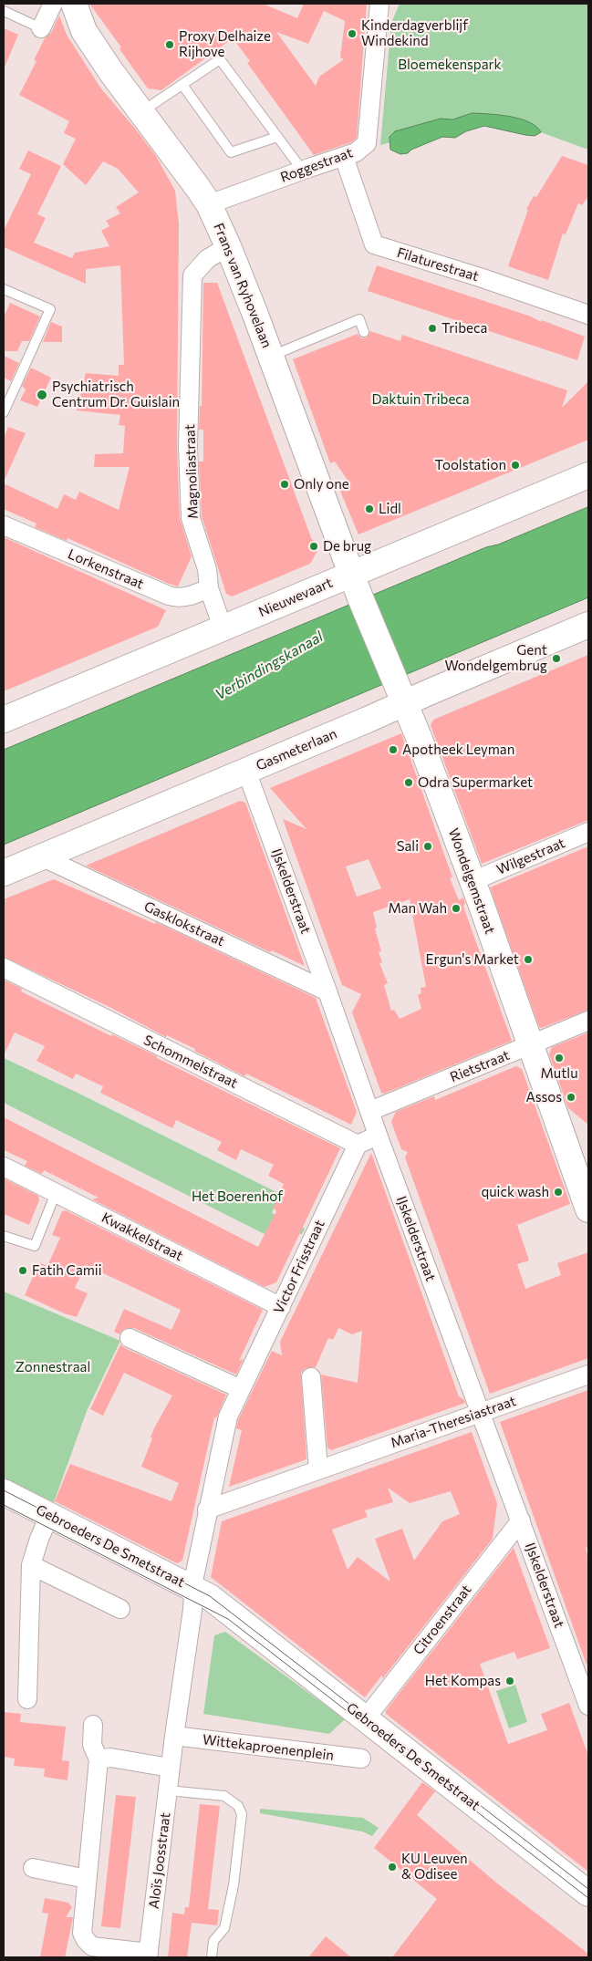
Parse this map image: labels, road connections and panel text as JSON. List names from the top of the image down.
{
  "streets": {
    "street": [
      "Roggestraat",
      "Filaturestraat",
      "Frans van Ryhovelaan",
      "Magnoliastraat",
      "Lorkenstraat",
      "Nieuwevaart",
      "Gasmeterlaan",
      "Wilgestraat",
      "Wondelgemstraat",
      "IJskelderstraat",
      "Gasklokstraat",
      "Schommelstraat",
      "Rietstraat",
      "Kwakkelstraat",
      "Victor Frisstraat",
      "Maria-Theresiastraat",
      "Gebroeders De Smetstraat",
      "Citroenstraat",
      "Wittekaproenenplein",
      "Aloïs Joosstraat"
    ]
  },
  "crossings": [
    ["Roggestraat", "Filaturestraat"],
    ["Roggestraat", "Frans van Ryhovelaan"],
    ["Frans van Ryhovelaan", "Magnoliastraat"],
    ["Frans van Ryhovelaan", "Nieuwevaart"],
    ["Frans van Ryhovelaan", "Gasmeterlaan"],
    ["Frans van Ryhovelaan", "Wondelgemstraat"],
    ["Magnoliastraat", "Lorkenstraat"],
    ["Magnoliastraat", "Nieuwevaart"],
    ["Gasmeterlaan", "Wondelgemstraat"],
    ["Gasmeterlaan", "IJskelderstraat"],
    ["Gasmeterlaan", "Gasklokstraat"],
    ["Wilgestraat", "Wondelgemstraat"],
    ["Wondelgemstraat", "Rietstraat"],
    ["IJskelderstraat", "Gasklokstraat"],
    ["IJskelderstraat", "Rietstraat"],
    ["IJskelderstraat", "Maria-Theresiastraat"],
    ["IJskelderstraat", "Citroenstraat"],
    ["Schommelstraat", "Victor Frisstraat"],
    ["Kwakkelstraat", "Victor Frisstraat"],
    ["Victor Frisstraat", "Maria-Theresiastraat"],
    ["Victor Frisstraat", "Gebroeders De Smetstraat"],
    ["Victor Frisstraat", "Aloïs Joosstraat"],
    ["Gebroeders De Smetstraat", "Citroenstraat"],
    ["Gebroeders De Smetstraat", "Aloïs Joosstraat"],
    ["Wittekaproenenplein", "Aloïs Joosstraat"]
  ],
  "water": ["Verbindingskanaal"],
  "parks": [
    "Bloemekenspark",
    "Daktuin Tribeca",
    "Het Boerenhof",
    "Zonnestraal"
  ],
  "places": [
    "Kinderdagverblijf Windekind",
    "Proxy Delhaize Rijhove",
    "Tribeca",
    "Psychiatrisch Centrum Dr. Guislain",
    "Toolstation",
    "Only one",
    "Lidl",
    "De brug",
    "Gent Wondelgembrug",
    "Apotheek Leyman",
    "Odra Supermarket",
    "Sali",
    "Man Wah",
    "Ergun's Market",
    "Mutlu",
    "Assos",
    "quick wash",
    "Fatih Camii",
    "Het Kompas",
    "KU Leuven & Odisee"
  ]
}
